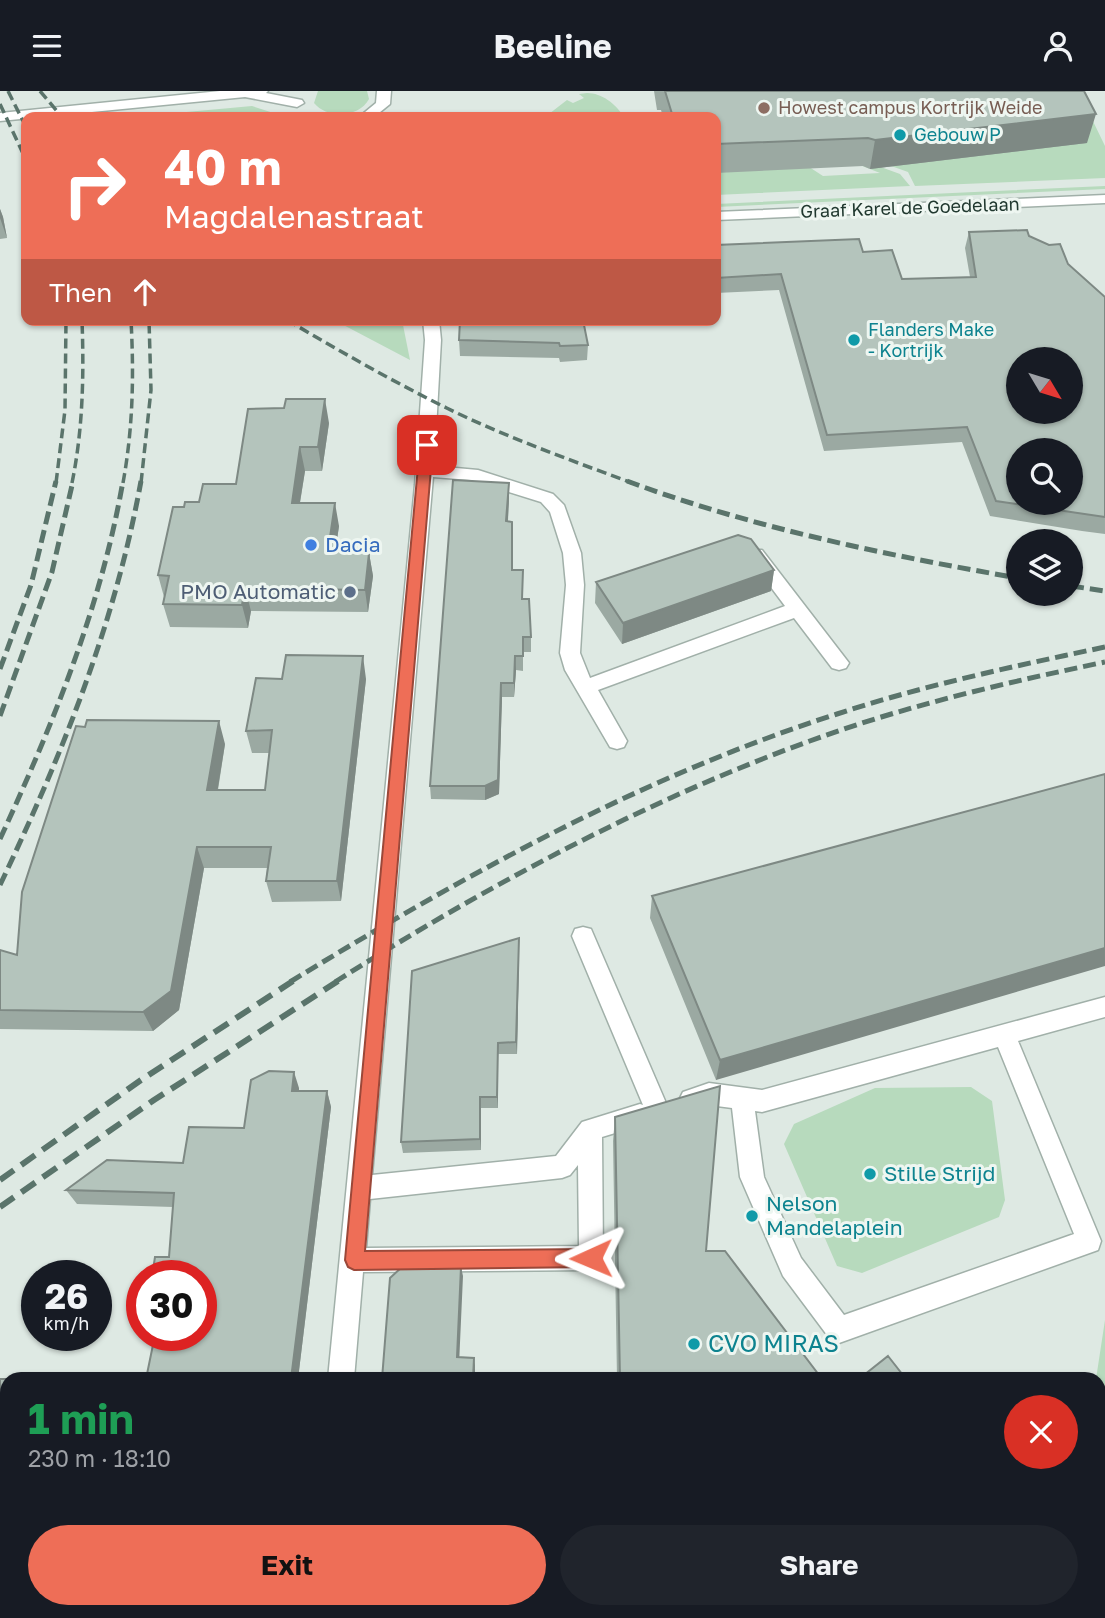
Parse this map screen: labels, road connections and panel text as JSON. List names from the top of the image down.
{
  "streets": {
    "street": ["Graaf Karel de Goedelaan"]
  },
  "places": [
    "Howest campus Kortrijk Weide",
    "Gebouw P",
    "Flanders Make - Kortrijk",
    "Dacia",
    "PMO Automatic",
    "Stille Strijd",
    "Nelson Mandelaplein",
    "CVO MIRAS"
  ],
  "north": "bottom right",
  "page": {
    "header": "Beeline",
    "turn": ["40 m", "Magdalenastraat"],
    "then": "Then",
    "speed": "26 km/h",
    "limit": "30",
    "heading": ["1 min", "230 m · 18:10"],
    "buttons": ["Exit", "Share"]
  }
}
